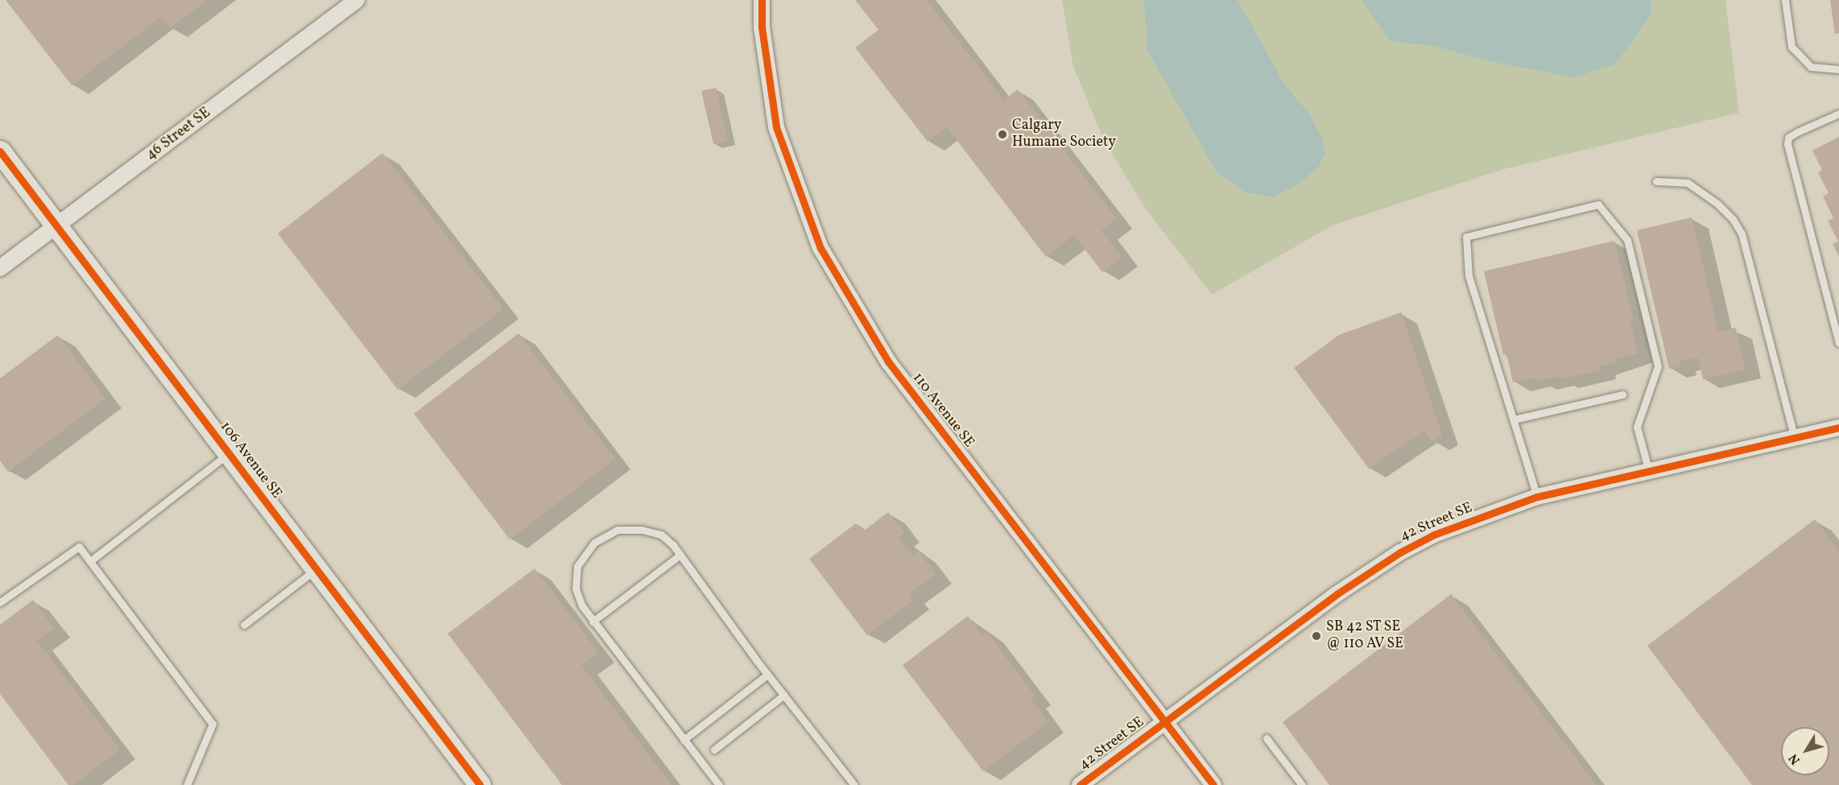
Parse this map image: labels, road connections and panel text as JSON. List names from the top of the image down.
{
  "streets": {
    "street": [
      "46 Street SE",
      "110 Avenue SE",
      "106 Avenue SE",
      "42 Street SE"
    ]
  },
  "crossings": [
    ["46 Street SE", "106 Avenue SE"],
    ["110 Avenue SE", "42 Street SE"]
  ],
  "places": ["Calgary Humane Society", "SB 42 ST SE @ 110 AV SE"],
  "north": "bottom left"
}
